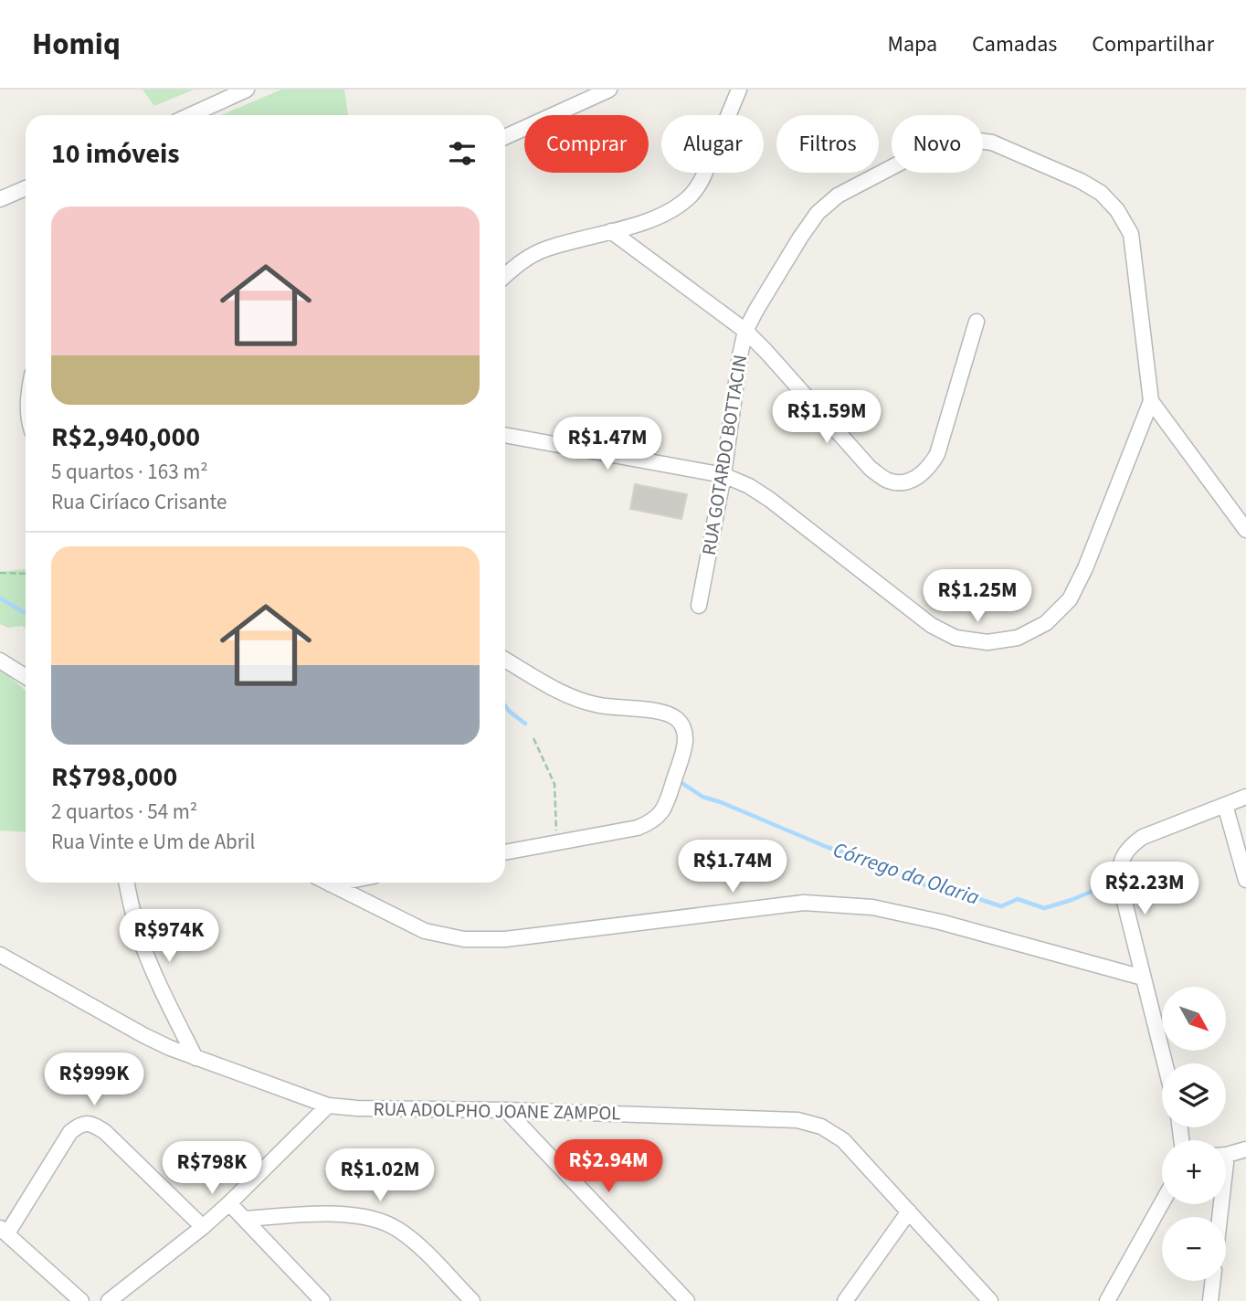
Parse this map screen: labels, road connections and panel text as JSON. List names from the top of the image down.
{
  "streets": {
    "street": ["RUA GOTARDO BOTTACIN", "RUA ADOLPHO JOANE ZAMPOL"]
  },
  "water": ["Córrego da Olaria"],
  "north": "bottom right",
  "page": {
    "header": "Homiq",
    "nav": ["Mapa", "Camadas", "Compartilhar"],
    "chip": [
      "Comprar",
      "Alugar",
      "Filtros",
      "Novo"
    ],
    "heading": "10 imóveis",
    "list": [
      {
        "name": "R$2,940,000",
        "note": "5 quartos · 163 m² · Rua Ciríaco Crisante"
      },
      {
        "name": "R$798,000",
        "note": "2 quartos · 54 m² · Rua Vinte e Um de Abril"
      }
    ],
    "price": [
      "R$1.59M",
      "R$1.47M",
      "R$1.25M",
      "R$1.74M",
      "R$2.23M",
      "R$974K",
      "R$999K",
      "R$2.94M",
      "R$798K",
      "R$1.02M"
    ],
    "map_buttons": ["+", "−"]
  }
}
